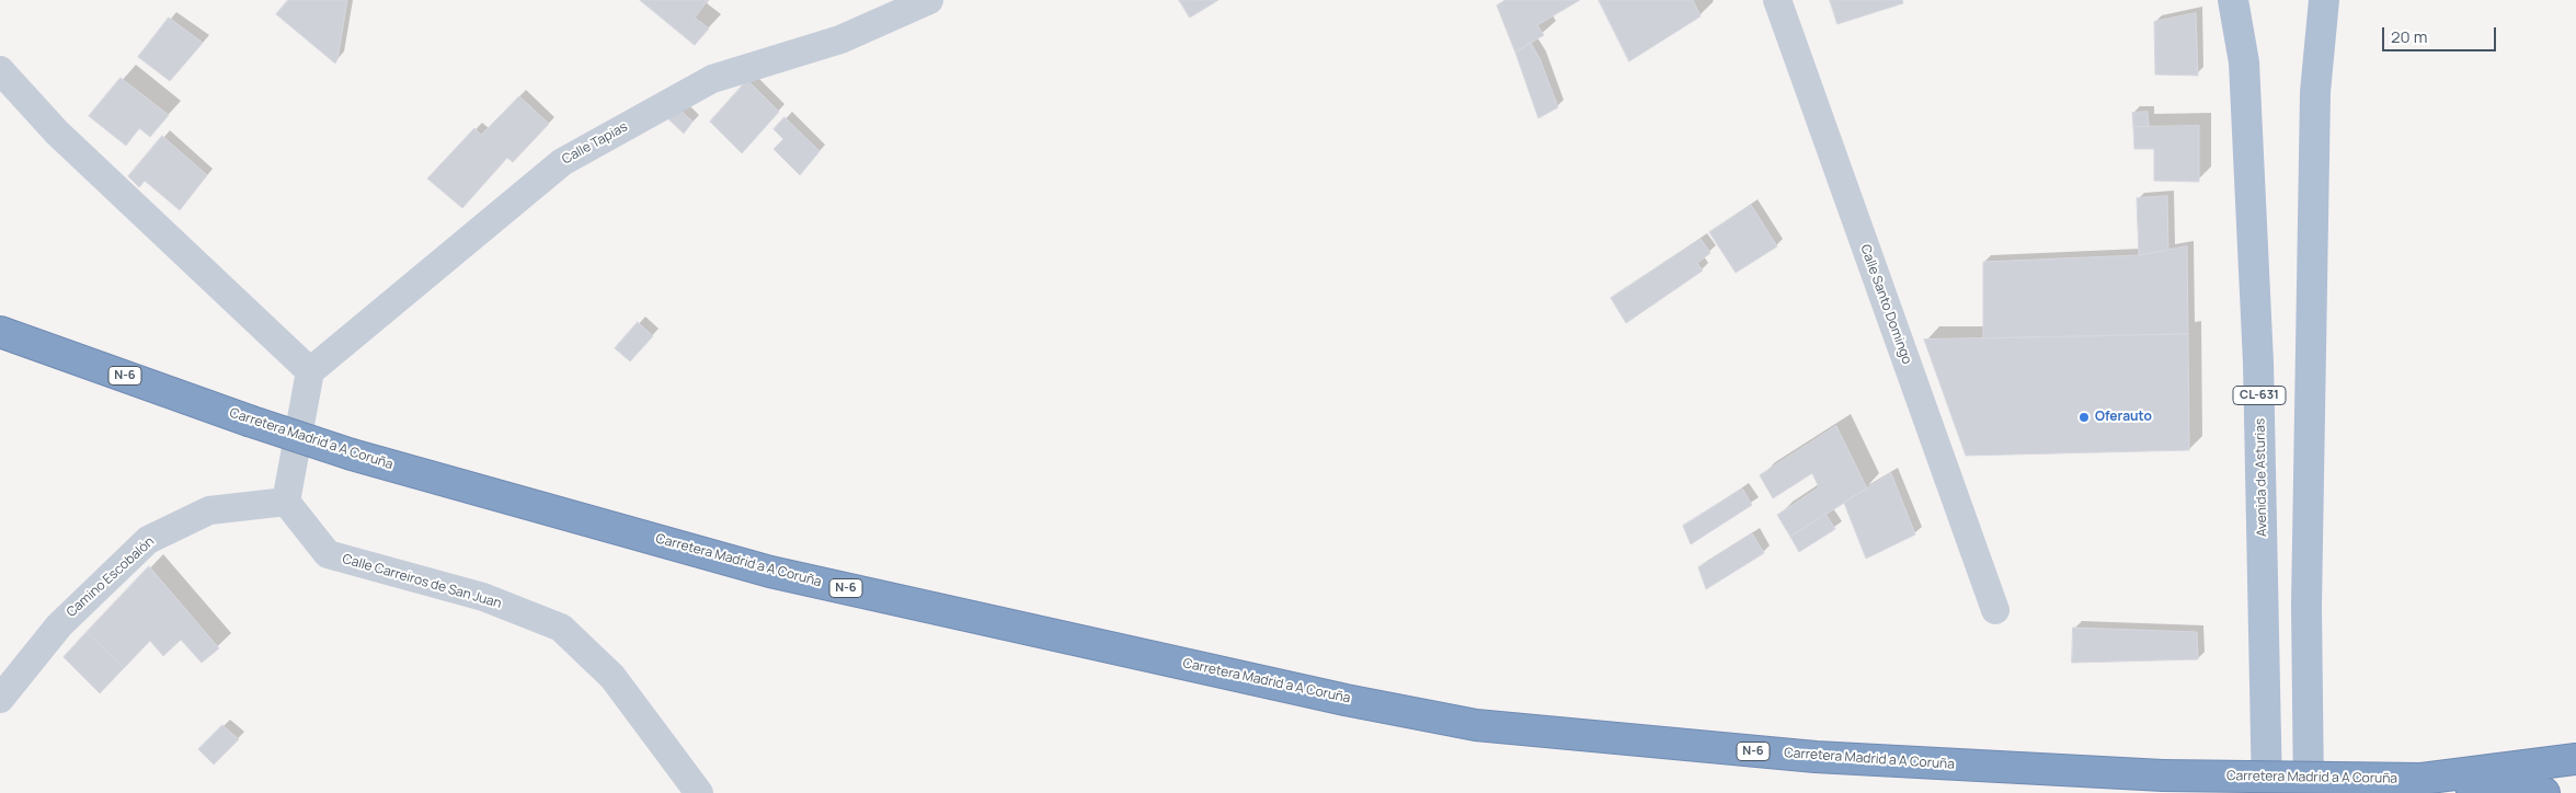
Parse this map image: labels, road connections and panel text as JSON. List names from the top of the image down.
{
  "streets": {
    "highway": ["N-6", "Carretera Madrid a A Coruña"],
    "main road": ["CL-631", "Avenida de Asturias"],
    "street": [
      "Calle Tapias",
      "Calle Santo Domingo",
      "Camino Escobalón",
      "Calle Carreiros de San Juan"
    ]
  },
  "crossings": [
    ["Camino Escobalón", "Calle Carreiros de San Juan"]
  ],
  "places": ["Oferauto"],
  "scale_bar": "20 m"
}
